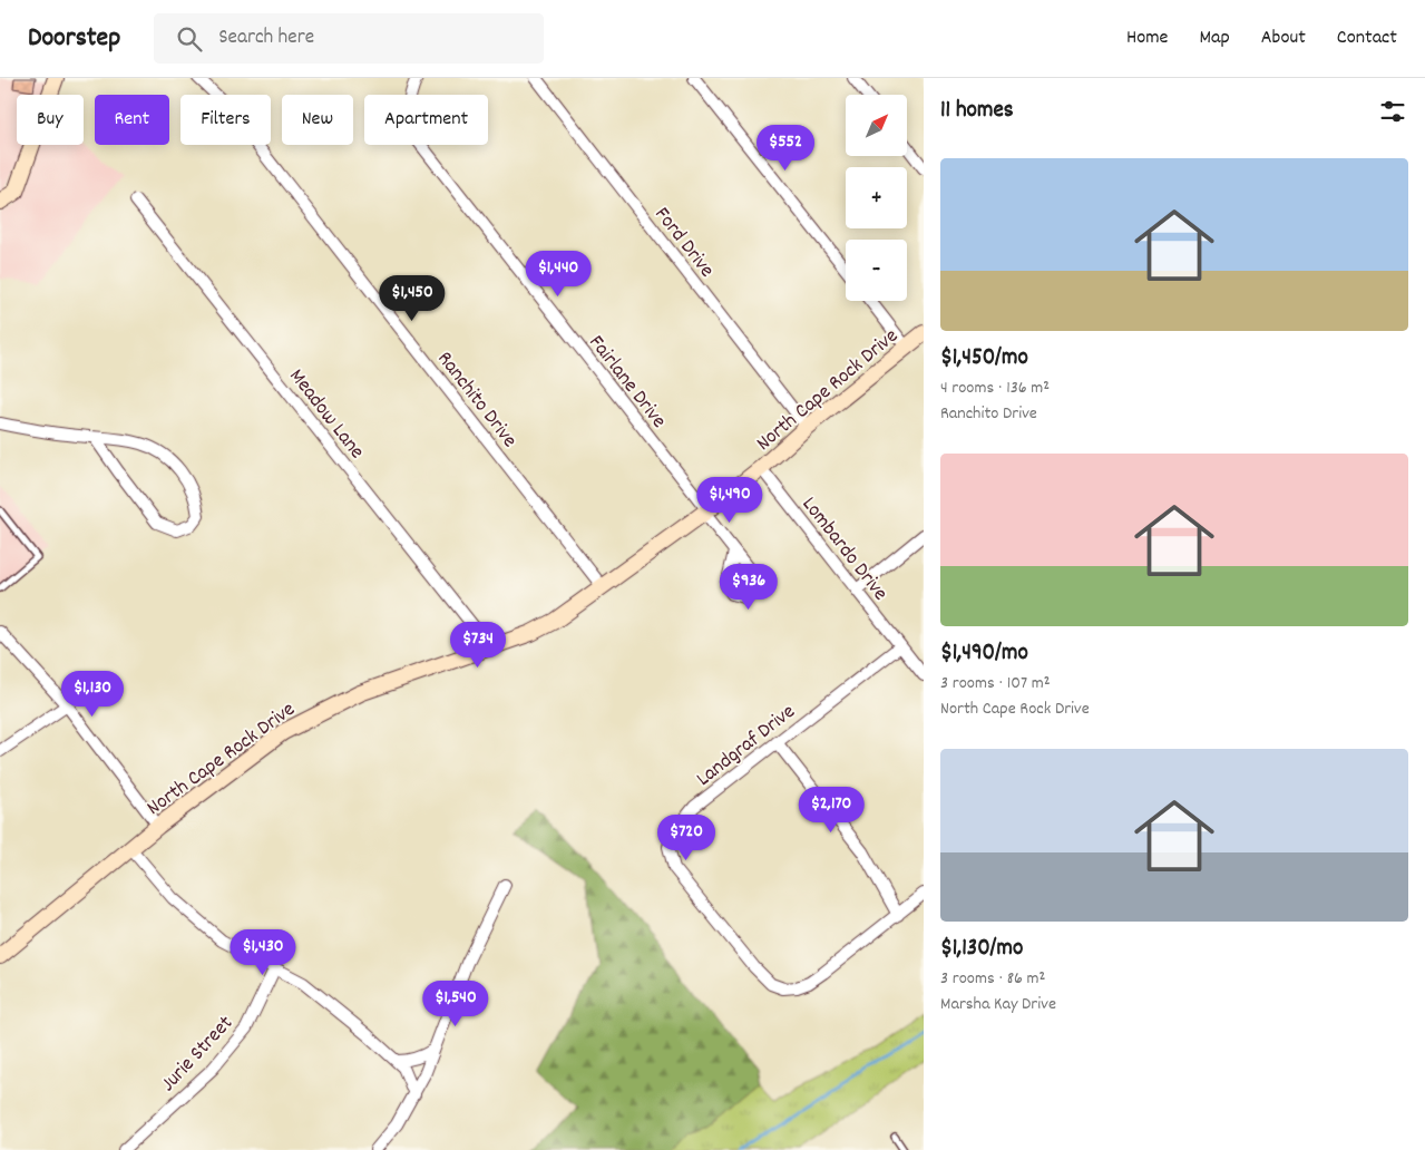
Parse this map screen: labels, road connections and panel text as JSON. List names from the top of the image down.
{
  "streets": {
    "street": [
      "Ford Drive",
      "Fairlane Drive",
      "North Cape Rock Drive",
      "Ranchito Drive",
      "Meadow Lane",
      "Lombardo Drive",
      "Landgraf Drive",
      "Jurie Street"
    ]
  },
  "crossings": [
    ["Ford Drive", "North Cape Rock Drive"],
    ["Fairlane Drive", "North Cape Rock Drive"],
    ["North Cape Rock Drive", "Ranchito Drive"],
    ["North Cape Rock Drive", "Meadow Lane"],
    ["North Cape Rock Drive", "Lombardo Drive"],
    ["Lombardo Drive", "Landgraf Drive"]
  ],
  "north": "top right",
  "page": {
    "header": "Doorstep",
    "search": "Search here",
    "nav": [
      "Home",
      "Map",
      "About",
      "Contact"
    ],
    "heading": "11 homes",
    "map_buttons": ["+", "−"],
    "chip": [
      "Buy",
      "Rent",
      "Filters",
      "New",
      "Apartment"
    ],
    "price": [
      "$552",
      "$1,440",
      "$1,450",
      "$1,490",
      "$936",
      "$734",
      "$1,130",
      "$2,170",
      "$720",
      "$1,430",
      "$1,540"
    ],
    "list": [
      {
        "name": "$1,450/mo",
        "note": "4 rooms · 136 m² · Ranchito Drive"
      },
      {
        "name": "$1,490/mo",
        "note": "3 rooms · 107 m² · North Cape Rock Drive"
      },
      {
        "name": "$1,130/mo",
        "note": "3 rooms · 86 m² · Marsha Kay Drive"
      }
    ]
  }
}
